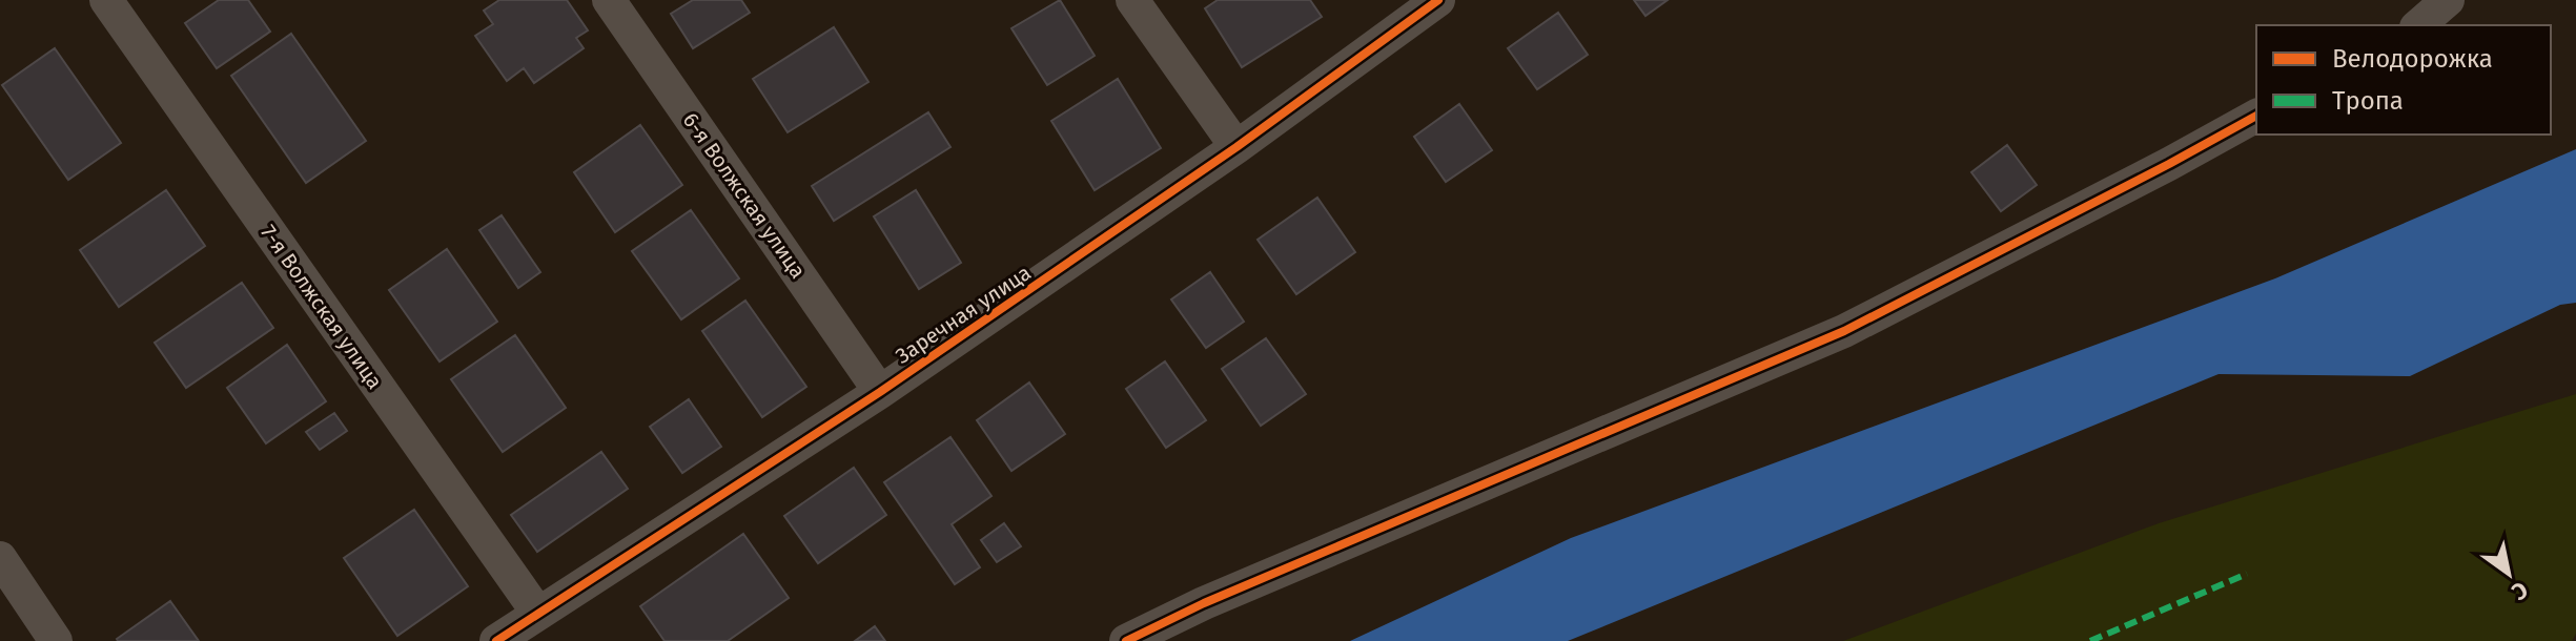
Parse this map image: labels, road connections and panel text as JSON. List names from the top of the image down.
{
  "streets": {
    "street": ["6-я Волжская улица", "7-я Волжская улица", "Заречная улица"]
  },
  "crossings": [
    ["6-я Волжская улица", "Заречная улица"],
    ["7-я Волжская улица", "Заречная улица"]
  ],
  "legend": ["Велодорожка", "Тропа"],
  "north": "bottom right"
}
